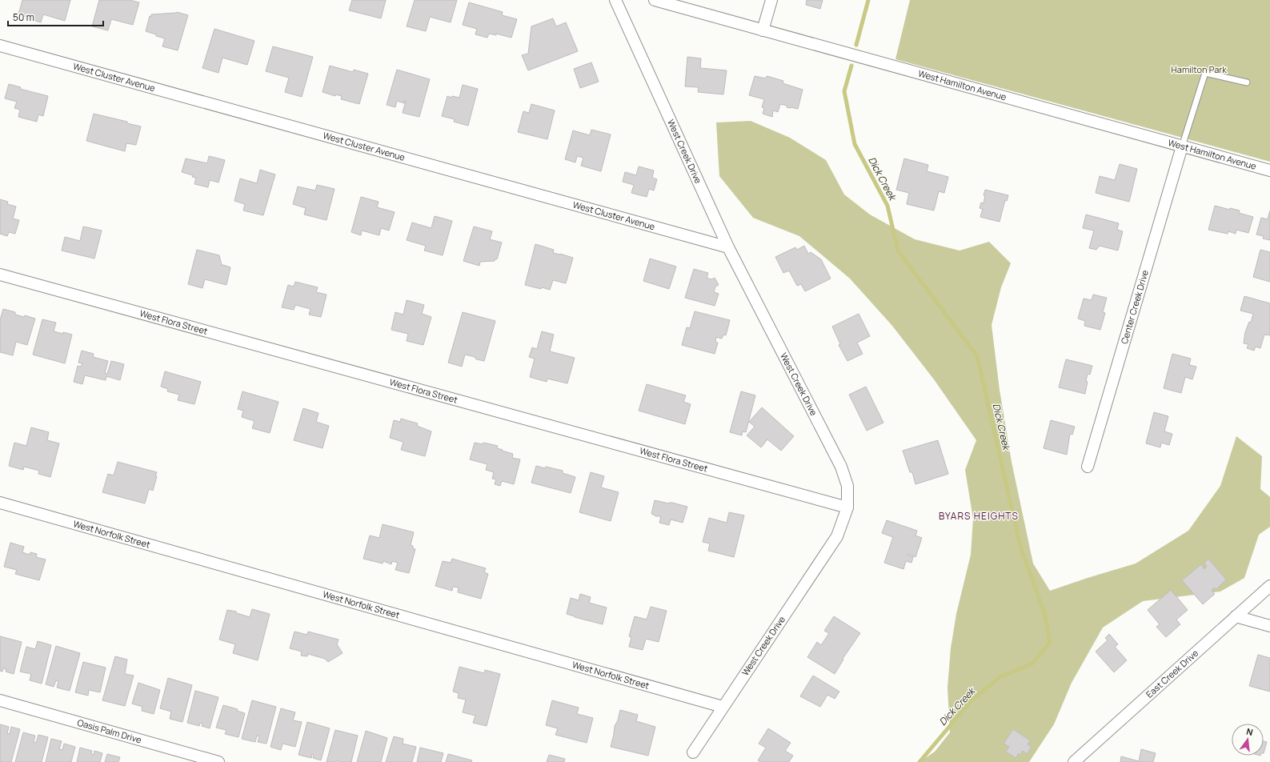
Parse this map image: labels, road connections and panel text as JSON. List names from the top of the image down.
{
  "streets": {
    "street": [
      "West Cluster Avenue",
      "West Hamilton Avenue",
      "West Creek Drive",
      "Center Creek Drive",
      "West Flora Street",
      "West Norfolk Street",
      "East Creek Drive",
      "Oasis Palm Drive"
    ]
  },
  "crossings": [
    ["West Cluster Avenue", "West Creek Drive"],
    ["West Hamilton Avenue", "Center Creek Drive"],
    ["West Creek Drive", "West Flora Street"],
    ["West Creek Drive", "West Norfolk Street"]
  ],
  "districts": ["BYARS HEIGHTS"],
  "water": ["Dick Creek"],
  "parks": ["Hamilton Park"],
  "scale_bar": "50 m",
  "north": "top"
}
